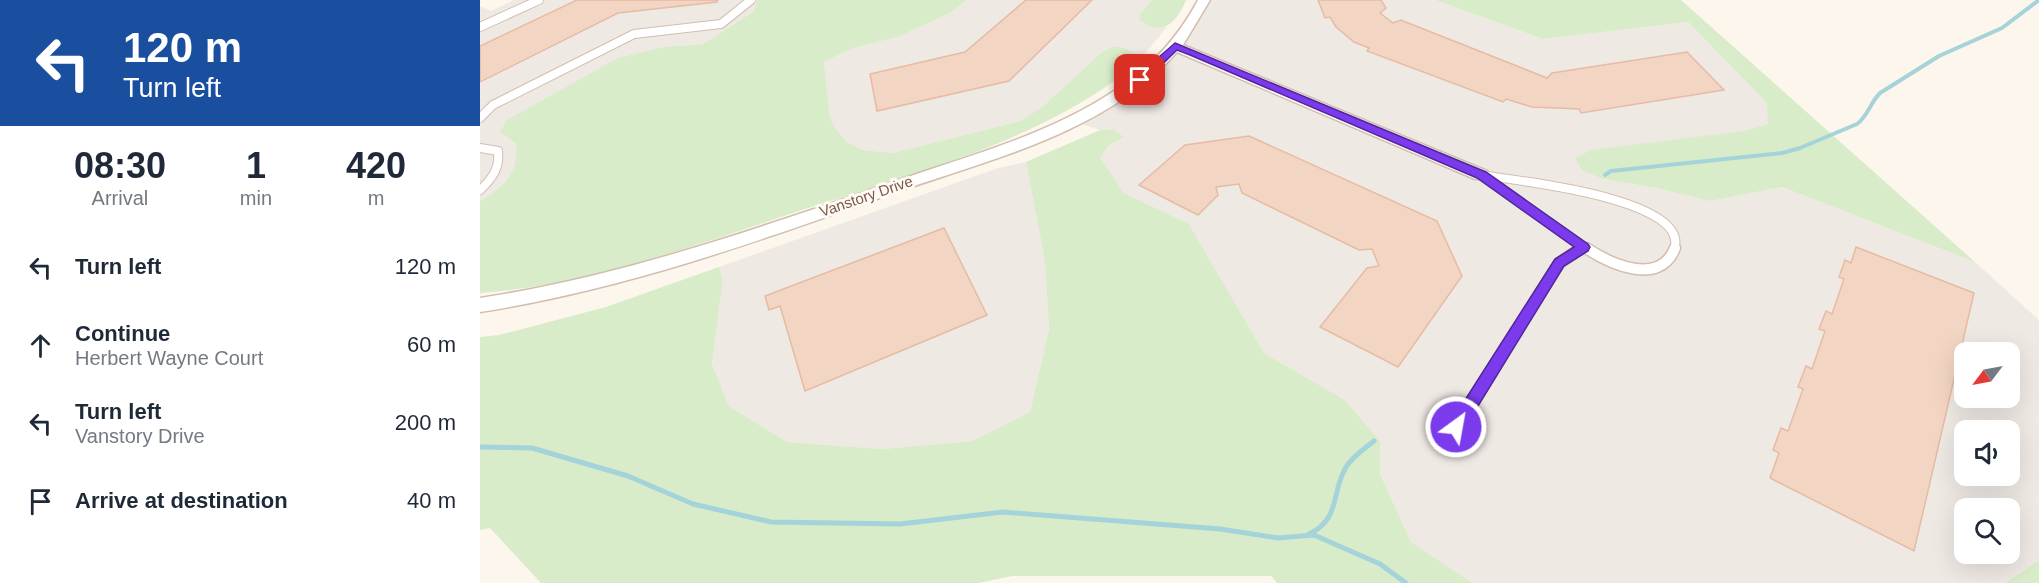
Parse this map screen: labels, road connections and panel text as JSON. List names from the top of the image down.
{
  "streets": {
    "street": ["Vanstory Drive"]
  },
  "north": "bottom left",
  "page": {
    "turn": ["120 m", "Turn left"],
    "eta": [
      "08:30",
      "Arrival",
      "1",
      "min",
      "420",
      "m"
    ],
    "list": [
      {
        "name": "Turn left",
        "value": "120 m"
      },
      {
        "name": "Continue",
        "note": "Herbert Wayne Court",
        "value": "60 m"
      },
      {
        "name": "Turn left",
        "note": "Vanstory Drive",
        "value": "200 m"
      },
      {
        "name": "Arrive at destination",
        "value": "40 m"
      }
    ]
  }
}
